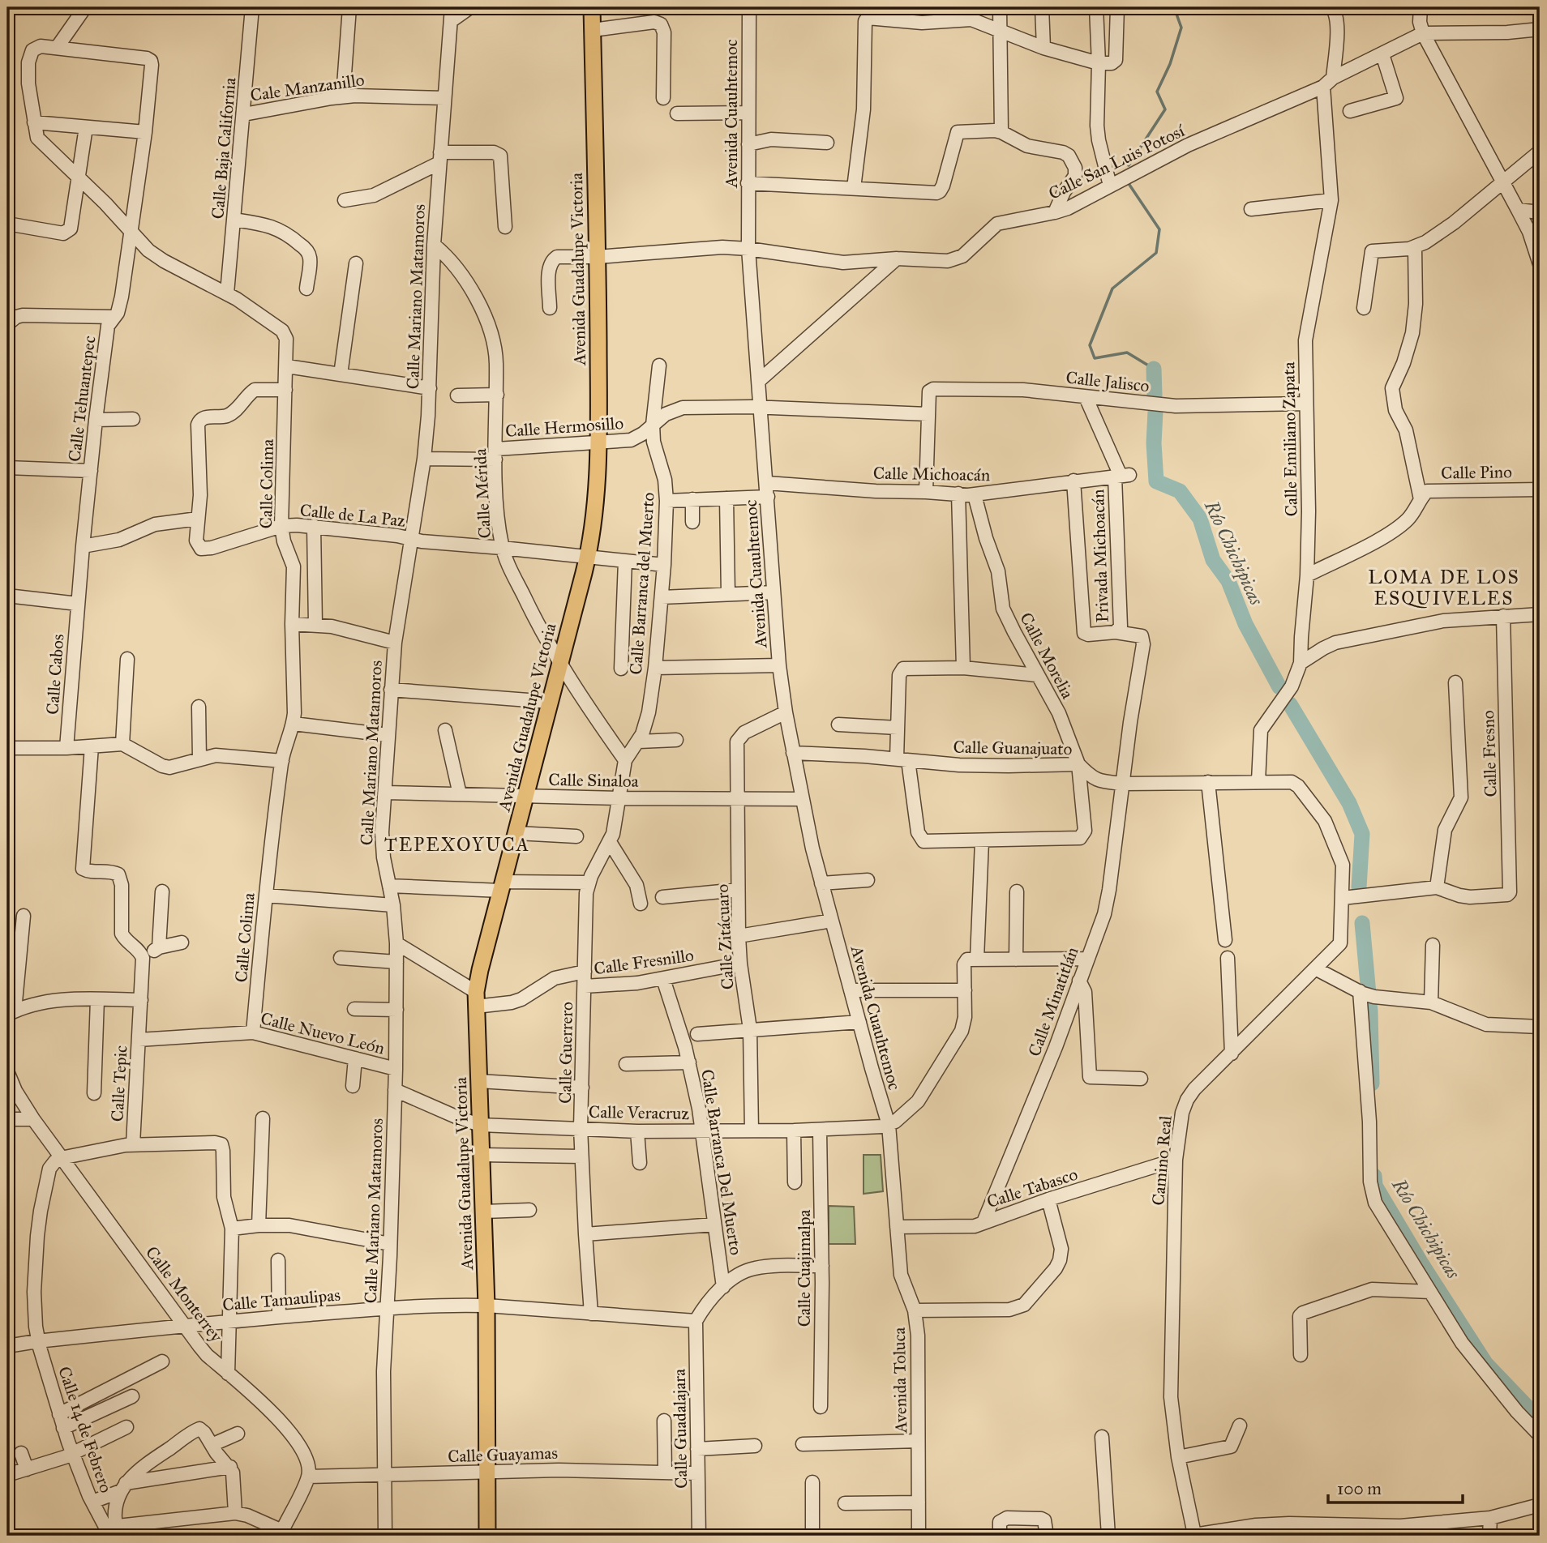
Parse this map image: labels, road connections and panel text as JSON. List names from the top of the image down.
{
  "streets": {
    "main road": ["Avenida Guadalupe Victoria"],
    "street": [
      "Cale Manzanillo",
      "Avenida Cuauhtemoc",
      "Calle Baja California",
      "Calle San Luis Potosí",
      "Calle Mariano Matamoros",
      "Calle Jalisco",
      "Calle Tehuantepec",
      "Calle Hermosillo",
      "Calle Emiliano Zapata",
      "Calle Pino",
      "Calle Michoacán",
      "Calle Colima",
      "Calle Mérida",
      "Calle de La Paz",
      "Privada Michoacán",
      "Calle Barranca del Muerto",
      "Calle Morelia",
      "Calle Cabos",
      "Calle Guanajuato",
      "Calle Fresno",
      "Calle Sinaloa",
      "Calle Zitácuaro",
      "Calle Fresnillo",
      "Calle Minatitlán",
      "Calle Nuevo León",
      "Calle Guerrero",
      "Calle Tepic",
      "Calle Veracruz",
      "Camino Real",
      "Calle Barranca Del Muerto",
      "Calle Tabasco",
      "Calle Cuajimalpa",
      "Calle Monterrey",
      "Calle Tamaulipas",
      "Avenida Toluca",
      "Calle Guadalajara",
      "Calle 14 de Febrero",
      "Calle Guayamas"
    ]
  },
  "crossings": [
    ["Cale Manzanillo", "Calle Baja California"],
    ["Cale Manzanillo", "Calle Mariano Matamoros"],
    ["Avenida Cuauhtemoc", "Calle San Luis Potosí"],
    ["Avenida Cuauhtemoc", "Calle Hermosillo"],
    ["Avenida Cuauhtemoc", "Calle Michoacán"],
    ["Avenida Cuauhtemoc", "Calle Guanajuato"],
    ["Avenida Cuauhtemoc", "Calle Sinaloa"],
    ["Avenida Cuauhtemoc", "Calle Zitácuaro"],
    ["Avenida Cuauhtemoc", "Calle Veracruz"],
    ["Avenida Cuauhtemoc", "Avenida Toluca"],
    ["Calle Baja California", "Calle Colima"],
    ["Calle San Luis Potosí", "Avenida Guadalupe Victoria"],
    ["Calle San Luis Potosí", "Calle Emiliano Zapata"],
    ["Avenida Guadalupe Victoria", "Calle Hermosillo"],
    ["Avenida Guadalupe Victoria", "Calle Mérida"],
    ["Avenida Guadalupe Victoria", "Calle de La Paz"],
    ["Avenida Guadalupe Victoria", "Calle Sinaloa"],
    ["Avenida Guadalupe Victoria", "Calle Fresnillo"],
    ["Avenida Guadalupe Victoria", "Calle Veracruz"],
    ["Avenida Guadalupe Victoria", "Calle Tamaulipas"],
    ["Avenida Guadalupe Victoria", "Calle Guayamas"],
    ["Calle Mariano Matamoros", "Calle Hermosillo"],
    ["Calle Mariano Matamoros", "Calle Mérida"],
    ["Calle Mariano Matamoros", "Calle de La Paz"],
    ["Calle Mariano Matamoros", "Calle Sinaloa"],
    ["Calle Mariano Matamoros", "Calle Nuevo León"],
    ["Calle Mariano Matamoros", "Calle Veracruz"],
    ["Calle Mariano Matamoros", "Calle Tamaulipas"],
    ["Calle Mariano Matamoros", "Calle Guayamas"],
    ["Calle Jalisco", "Calle Emiliano Zapata"],
    ["Calle Jalisco", "Calle Michoacán"],
    ["Calle Tehuantepec", "Calle Colima"],
    ["Calle Tehuantepec", "Calle Cabos"],
    ["Calle Hermosillo", "Calle Mérida"],
    ["Calle Hermosillo", "Calle Barranca del Muerto"],
    ["Calle Emiliano Zapata", "Calle Guanajuato"],
    ["Calle Emiliano Zapata", "Camino Real"],
    ["Calle Michoacán", "Privada Michoacán"],
    ["Calle Michoacán", "Calle Morelia"],
    ["Calle Colima", "Calle de La Paz"],
    ["Calle Colima", "Calle Nuevo León"],
    ["Calle Mérida", "Calle de La Paz"],
    ["Calle Mérida", "Calle Barranca del Muerto"],
    ["Calle de La Paz", "Calle Barranca del Muerto"],
    ["Privada Michoacán", "Calle Minatitlán"],
    ["Calle Barranca del Muerto", "Calle Sinaloa"],
    ["Calle Barranca del Muerto", "Calle Guerrero"],
    ["Calle Morelia", "Calle Guanajuato"],
    ["Calle Guanajuato", "Calle Minatitlán"],
    ["Calle Guanajuato", "Camino Real"],
    ["Calle Sinaloa", "Calle Zitácuaro"],
    ["Calle Sinaloa", "Calle Guerrero"],
    ["Calle Zitácuaro", "Calle Fresnillo"],
    ["Calle Zitácuaro", "Calle Veracruz"],
    ["Calle Fresnillo", "Calle Guerrero"],
    ["Calle Fresnillo", "Calle Barranca Del Muerto"],
    ["Calle Minatitlán", "Calle Tabasco"],
    ["Calle Nuevo León", "Calle Tepic"],
    ["Calle Guerrero", "Calle Veracruz"],
    ["Calle Guerrero", "Calle Tamaulipas"],
    ["Calle Tepic", "Calle Monterrey"],
    ["Calle Veracruz", "Calle Barranca Del Muerto"],
    ["Calle Veracruz", "Calle Cuajimalpa"],
    ["Calle Veracruz", "Avenida Toluca"],
    ["Camino Real", "Calle Tabasco"],
    ["Calle Tabasco", "Avenida Toluca"],
    ["Calle Monterrey", "Calle Tamaulipas"],
    ["Calle Monterrey", "Calle Guayamas"],
    ["Calle Tamaulipas", "Calle Guadalajara"],
    ["Calle Tamaulipas", "Calle 14 de Febrero"],
    ["Calle Guadalajara", "Calle Guayamas"]
  ],
  "districts": ["LOMA DE LOS ESQUIVELES", "TEPEXOYUCA"],
  "water": ["Río Chichipicas"],
  "scale_bar": "100 m"
}
